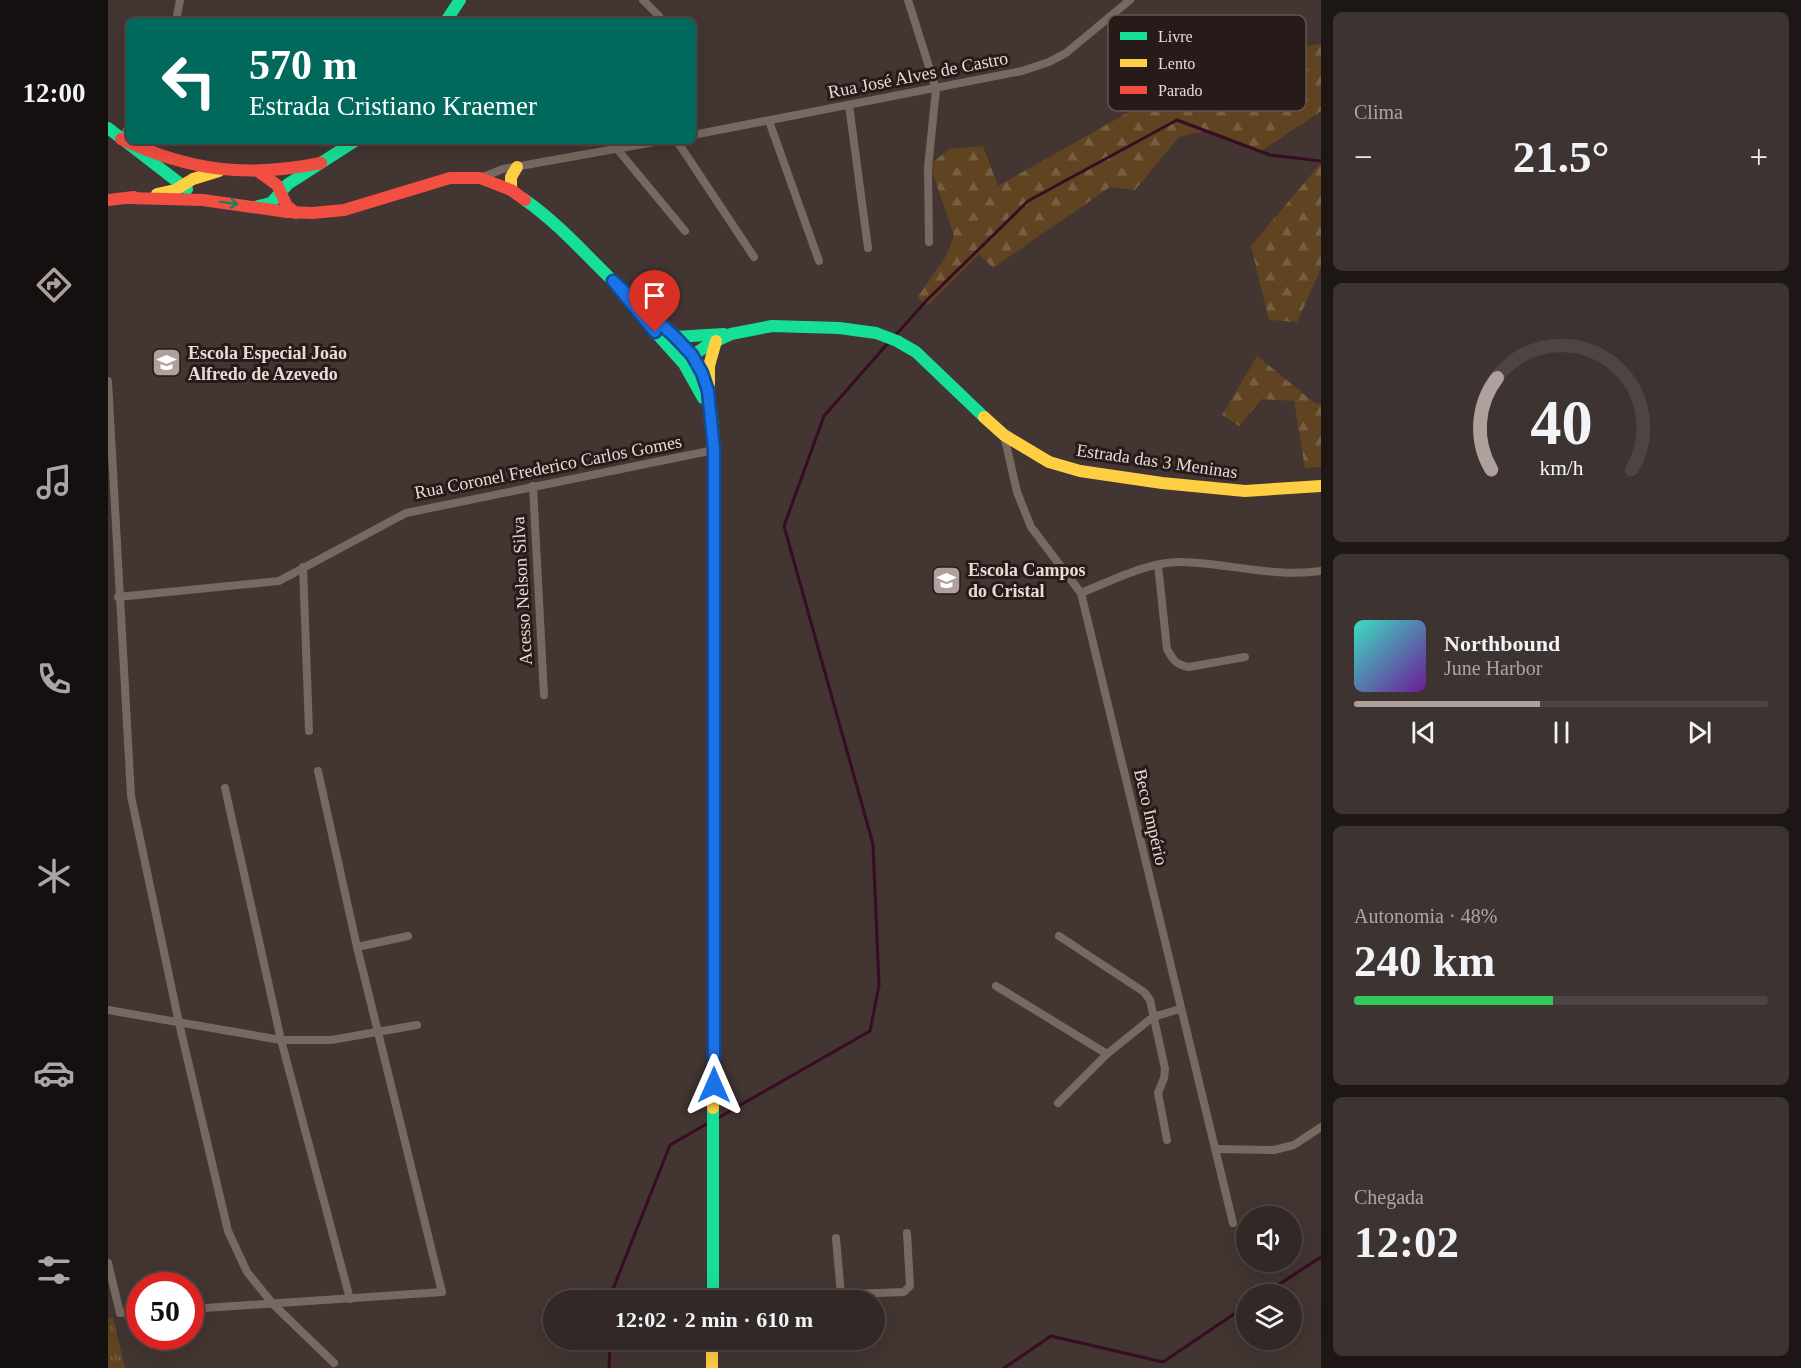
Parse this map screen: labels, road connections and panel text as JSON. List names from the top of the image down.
{
  "streets": {
    "main road": ["Estrada das 3 Meninas"],
    "street": [
      "Rua José Alves de Castro",
      "Rua Coronel Frederico Carlos Gomes",
      "Acesso Nelson Silva",
      "Beco Império"
    ]
  },
  "crossings": [
    ["Estrada das 3 Meninas", "Beco Império"],
    ["Rua Coronel Frederico Carlos Gomes", "Acesso Nelson Silva"]
  ],
  "places": {
    "school or university": ["Escola Especial João Alfredo de Azevedo", "Escola Campos do Cristal"]
  },
  "legend": ["Livre", "Lento", "Parado"],
  "page": {
    "tabs": "12:00",
    "tile": [
      "Clima",
      ["Autonomia · 48%", "240 km"],
      ["Chegada", "12:02"]
    ],
    "turn": ["570 m", "Estrada Cristiano Kraemer"],
    "heat": ["−", "21.5°", "+"],
    "song": ["Northbound", "June Harbor"],
    "limit": "50",
    "trip": "12:02 · 2 min · 610 m",
    "gauge": ["40", "km/h"]
  }
}
